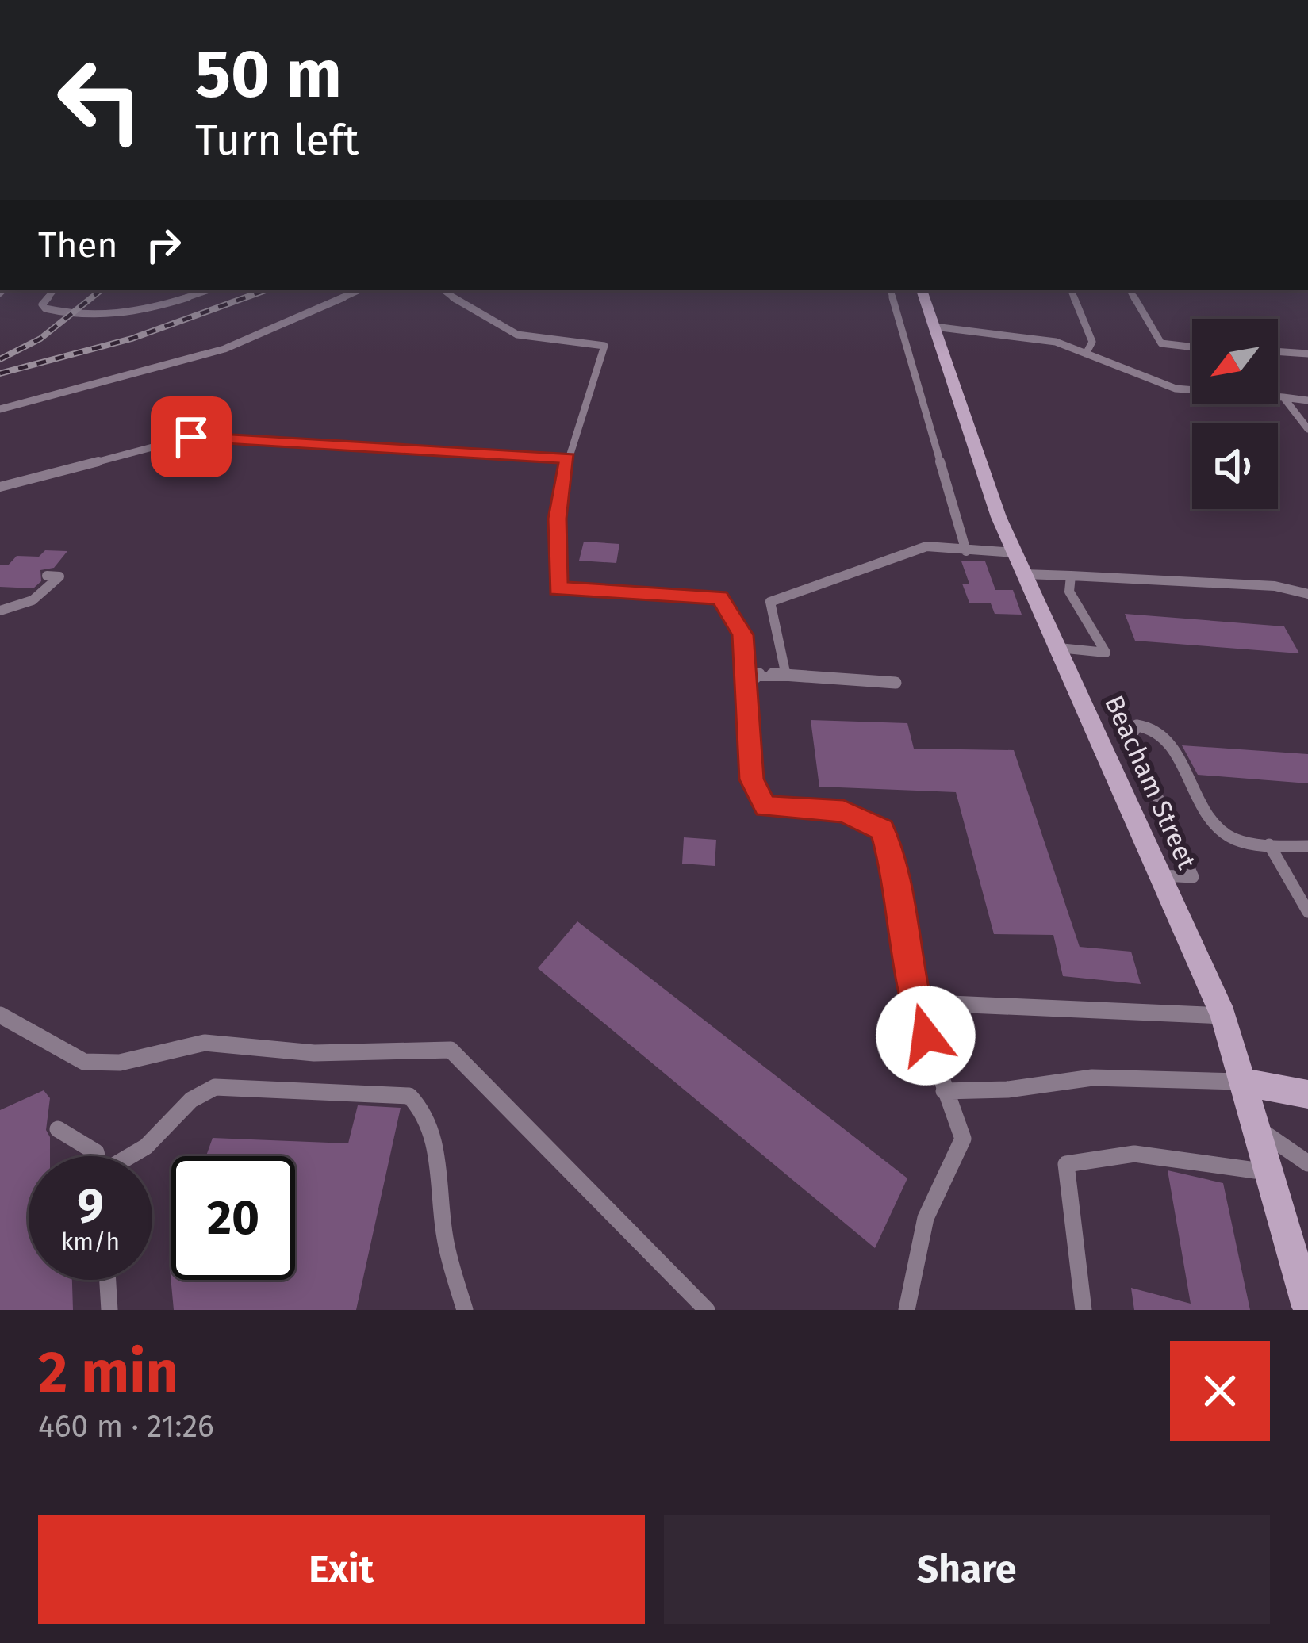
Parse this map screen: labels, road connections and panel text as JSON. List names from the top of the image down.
{
  "streets": {
    "main road": ["Beacham Street"]
  },
  "north": "bottom left",
  "page": {
    "turn": ["50 m", "Turn left"],
    "then": "Then",
    "speed": "9 km/h",
    "limit": "20",
    "heading": ["2 min", "460 m · 21:26"],
    "buttons": ["Exit", "Share"]
  }
}
